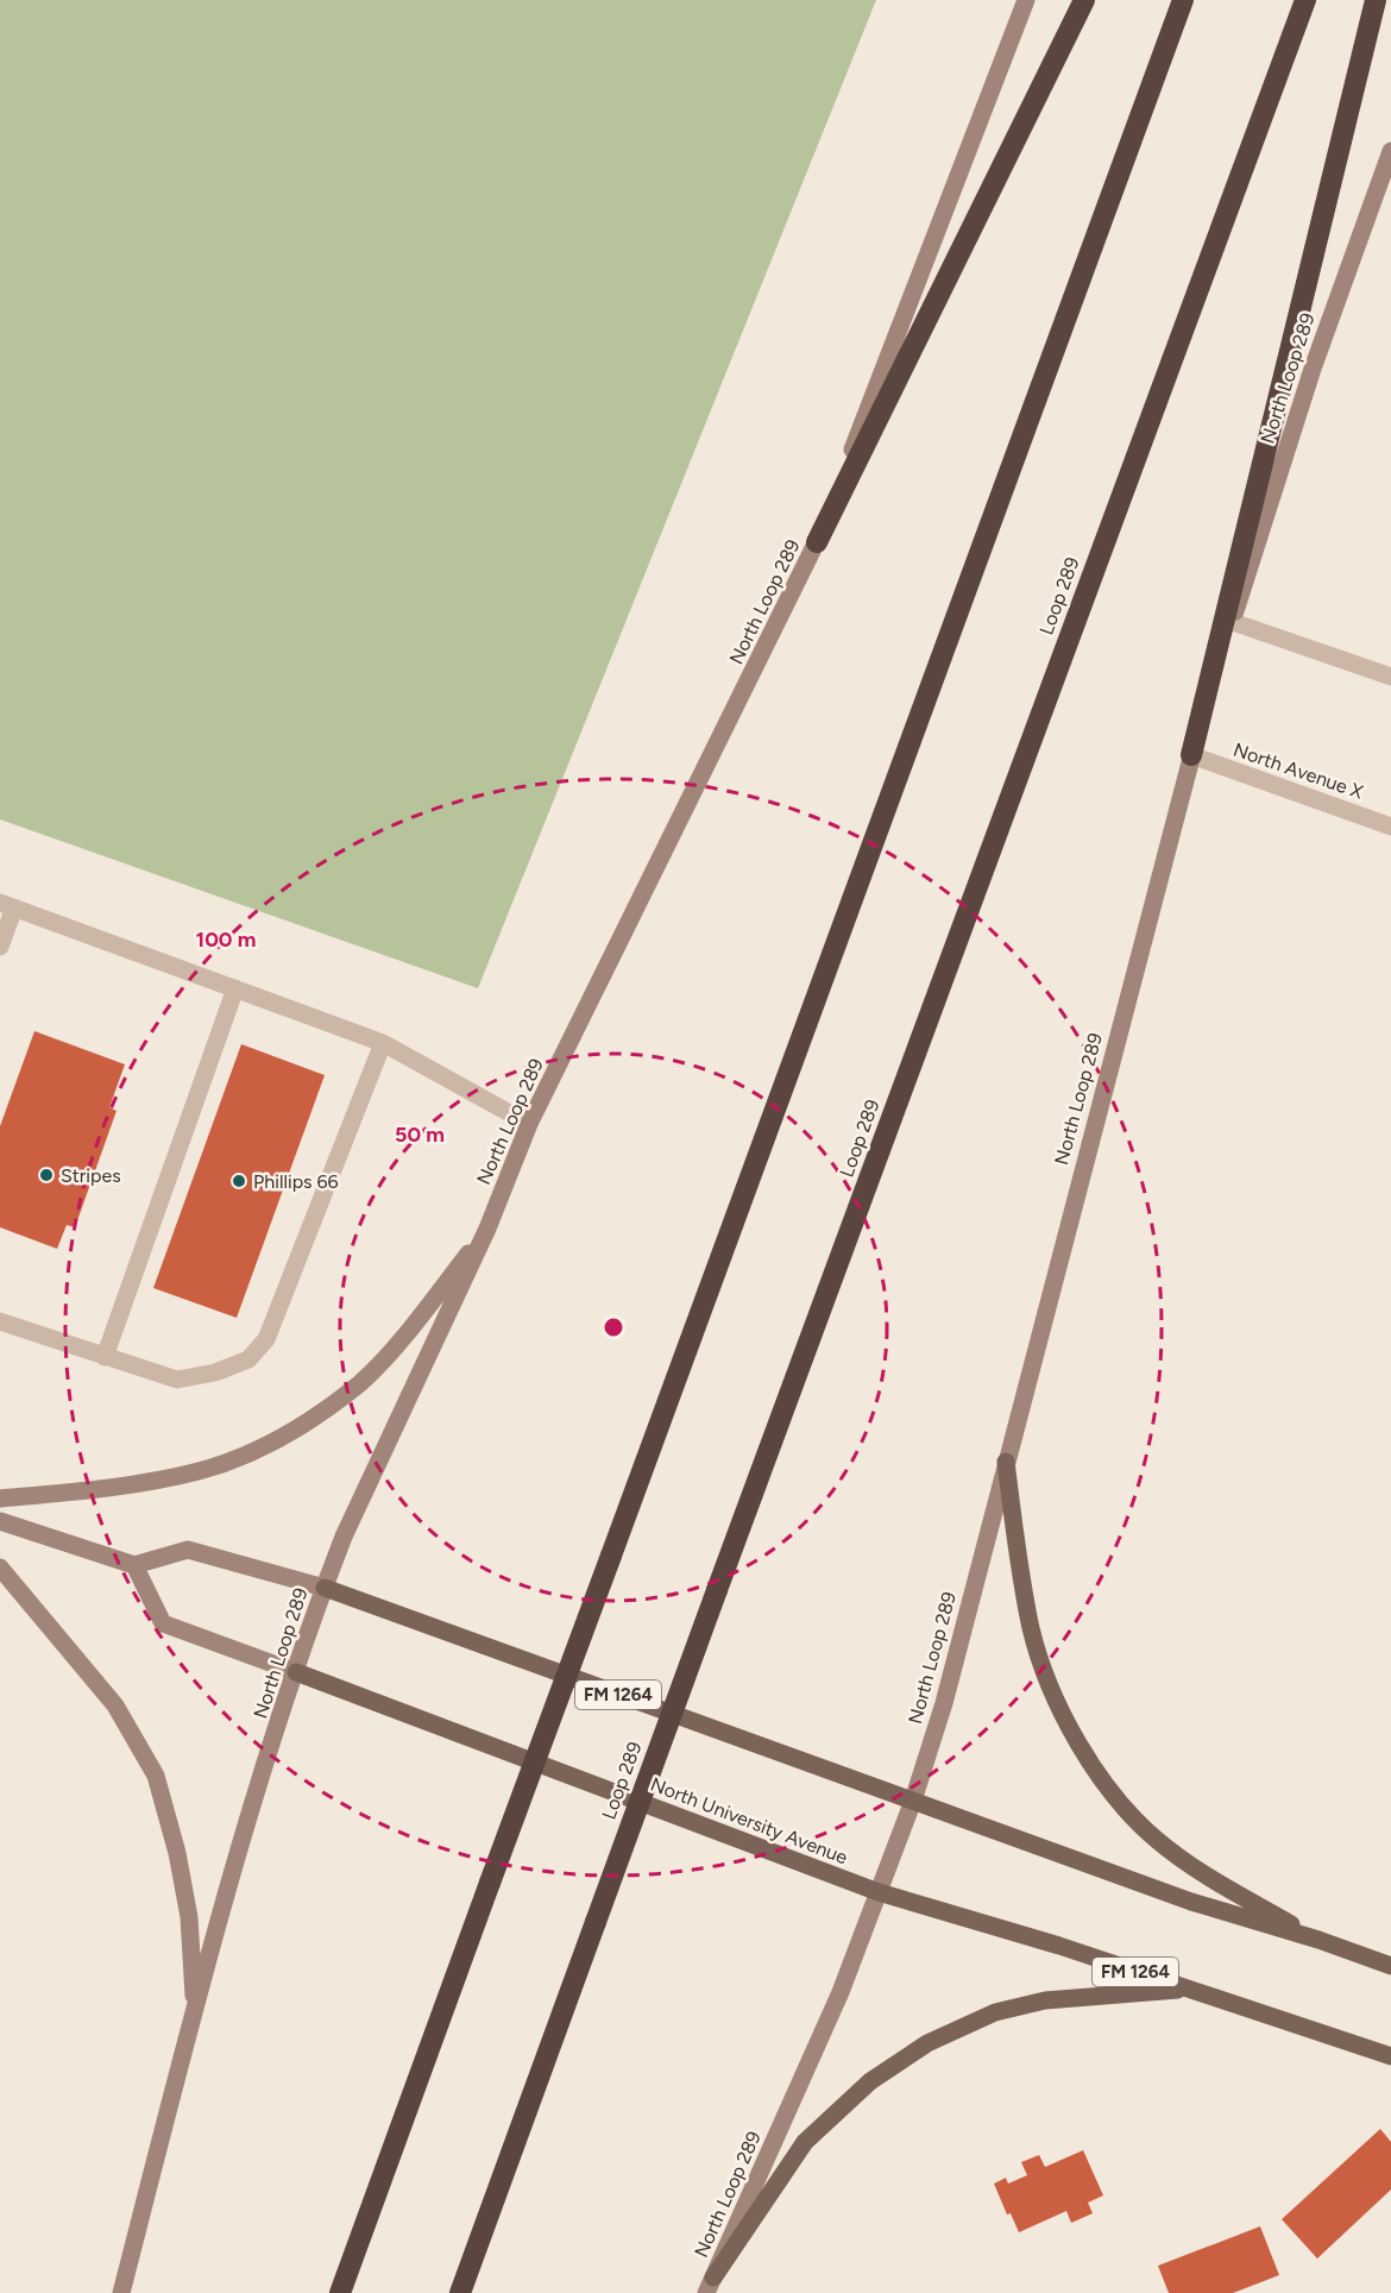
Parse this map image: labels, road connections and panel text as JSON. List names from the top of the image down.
{
  "streets": {
    "highway": ["Loop 289"],
    "main road": ["North Loop 289", "FM 1264", "North University Avenue"],
    "street": ["North Avenue X"]
  },
  "crossings": [
    ["North Loop 289", "North Avenue X"],
    ["North Loop 289", "FM 1264"],
    ["North Loop 289", "North University Avenue"],
    ["FM 1264", "North University Avenue"]
  ],
  "places": ["Stripes", "Phillips 66"],
  "rings": ["100 m", "50 m"]
}
